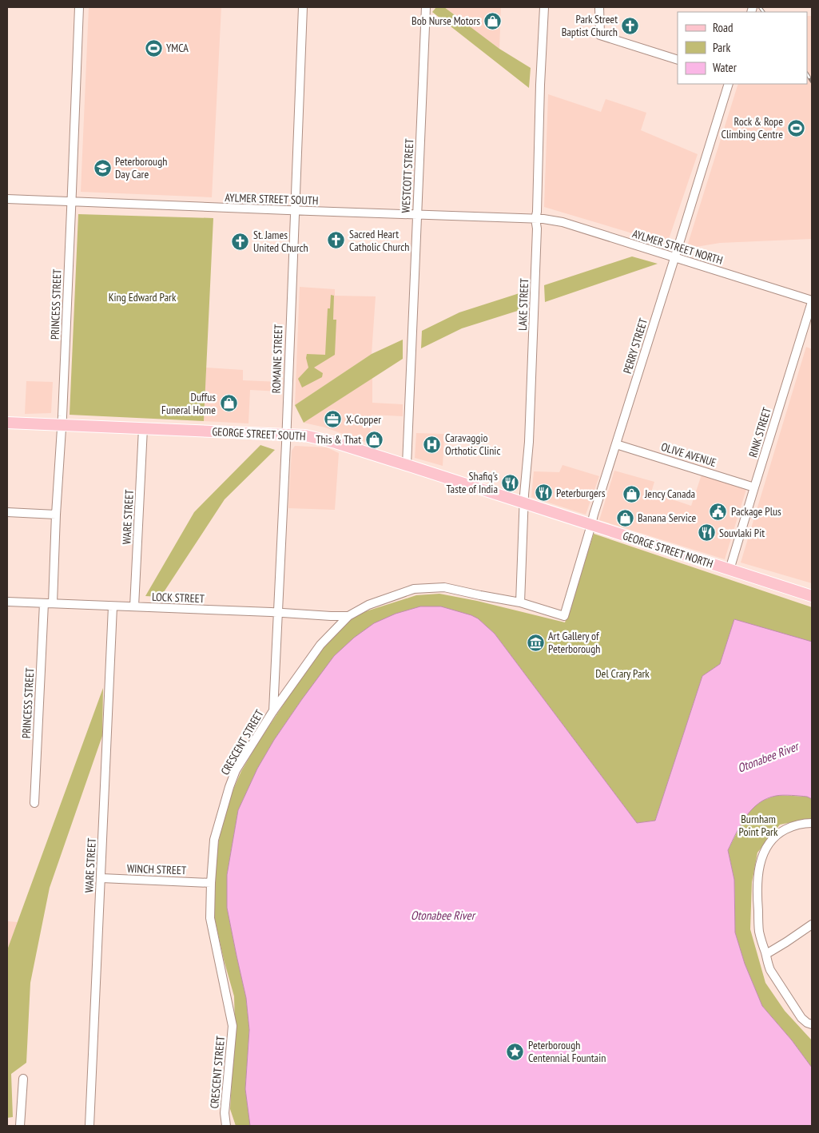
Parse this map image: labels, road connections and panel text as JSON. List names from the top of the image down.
{
  "streets": {
    "main road": ["GEORGE STREET SOUTH", "GEORGE STREET NORTH"],
    "street": [
      "WESTCOTT STREET",
      "AYLMER STREET SOUTH",
      "AYLMER STREET NORTH",
      "PRINCESS STREET",
      "LAKE STREET",
      "PERRY STREET",
      "ROMAINE STREET",
      "RINK STREET",
      "OLIVE AVENUE",
      "WARE STREET",
      "LOCK STREET",
      "CRESCENT STREET",
      "WINCH STREET"
    ]
  },
  "crossings": [
    ["WESTCOTT STREET", "AYLMER STREET SOUTH"],
    ["WESTCOTT STREET", "GEORGE STREET SOUTH"],
    ["AYLMER STREET SOUTH", "AYLMER STREET NORTH"],
    ["AYLMER STREET SOUTH", "PRINCESS STREET"],
    ["AYLMER STREET SOUTH", "LAKE STREET"],
    ["AYLMER STREET SOUTH", "ROMAINE STREET"],
    ["AYLMER STREET NORTH", "LAKE STREET"],
    ["AYLMER STREET NORTH", "PERRY STREET"],
    ["AYLMER STREET NORTH", "RINK STREET"],
    ["PRINCESS STREET", "GEORGE STREET SOUTH"],
    ["PRINCESS STREET", "LOCK STREET"],
    ["LAKE STREET", "GEORGE STREET SOUTH"],
    ["LAKE STREET", "GEORGE STREET NORTH"],
    ["LAKE STREET", "CRESCENT STREET"],
    ["PERRY STREET", "OLIVE AVENUE"],
    ["PERRY STREET", "GEORGE STREET NORTH"],
    ["PERRY STREET", "CRESCENT STREET"],
    ["ROMAINE STREET", "GEORGE STREET SOUTH"],
    ["ROMAINE STREET", "LOCK STREET"],
    ["ROMAINE STREET", "CRESCENT STREET"],
    ["RINK STREET", "OLIVE AVENUE"],
    ["RINK STREET", "GEORGE STREET NORTH"],
    ["GEORGE STREET SOUTH", "WARE STREET"],
    ["GEORGE STREET SOUTH", "GEORGE STREET NORTH"],
    ["WARE STREET", "LOCK STREET"],
    ["WARE STREET", "WINCH STREET"],
    ["LOCK STREET", "CRESCENT STREET"],
    ["CRESCENT STREET", "WINCH STREET"]
  ],
  "water": ["Otonabee River"],
  "parks": ["King Edward Park", "Del Crary Park", "Burnham Point Park"],
  "places": {
    "shop": [
      "Bob Nurse Motors",
      "Duffus Funeral Home",
      "This & That",
      "Jency Canada",
      "Banana Service"
    ],
    "church": ["Park Street Baptist Church", "Sacred Heart Catholic Church", "St. James United Church"],
    "sports": ["YMCA", "Rock & Rope Climbing Centre"],
    "school or university": ["Peterborough Day Care"],
    "office": ["X-Copper"],
    "hospital": ["Caravaggio Orthotic Clinic"],
    "restaurant": ["Shafiq's Taste of India", "Peterburgers", "Souvlaki Pit"],
    "public building": ["Package Plus"],
    "museum": ["Art Gallery of Peterborough"],
    "place": ["Peterborough Centennial Fountain"]
  },
  "legend": ["Road", "Park", "Water"]
}
